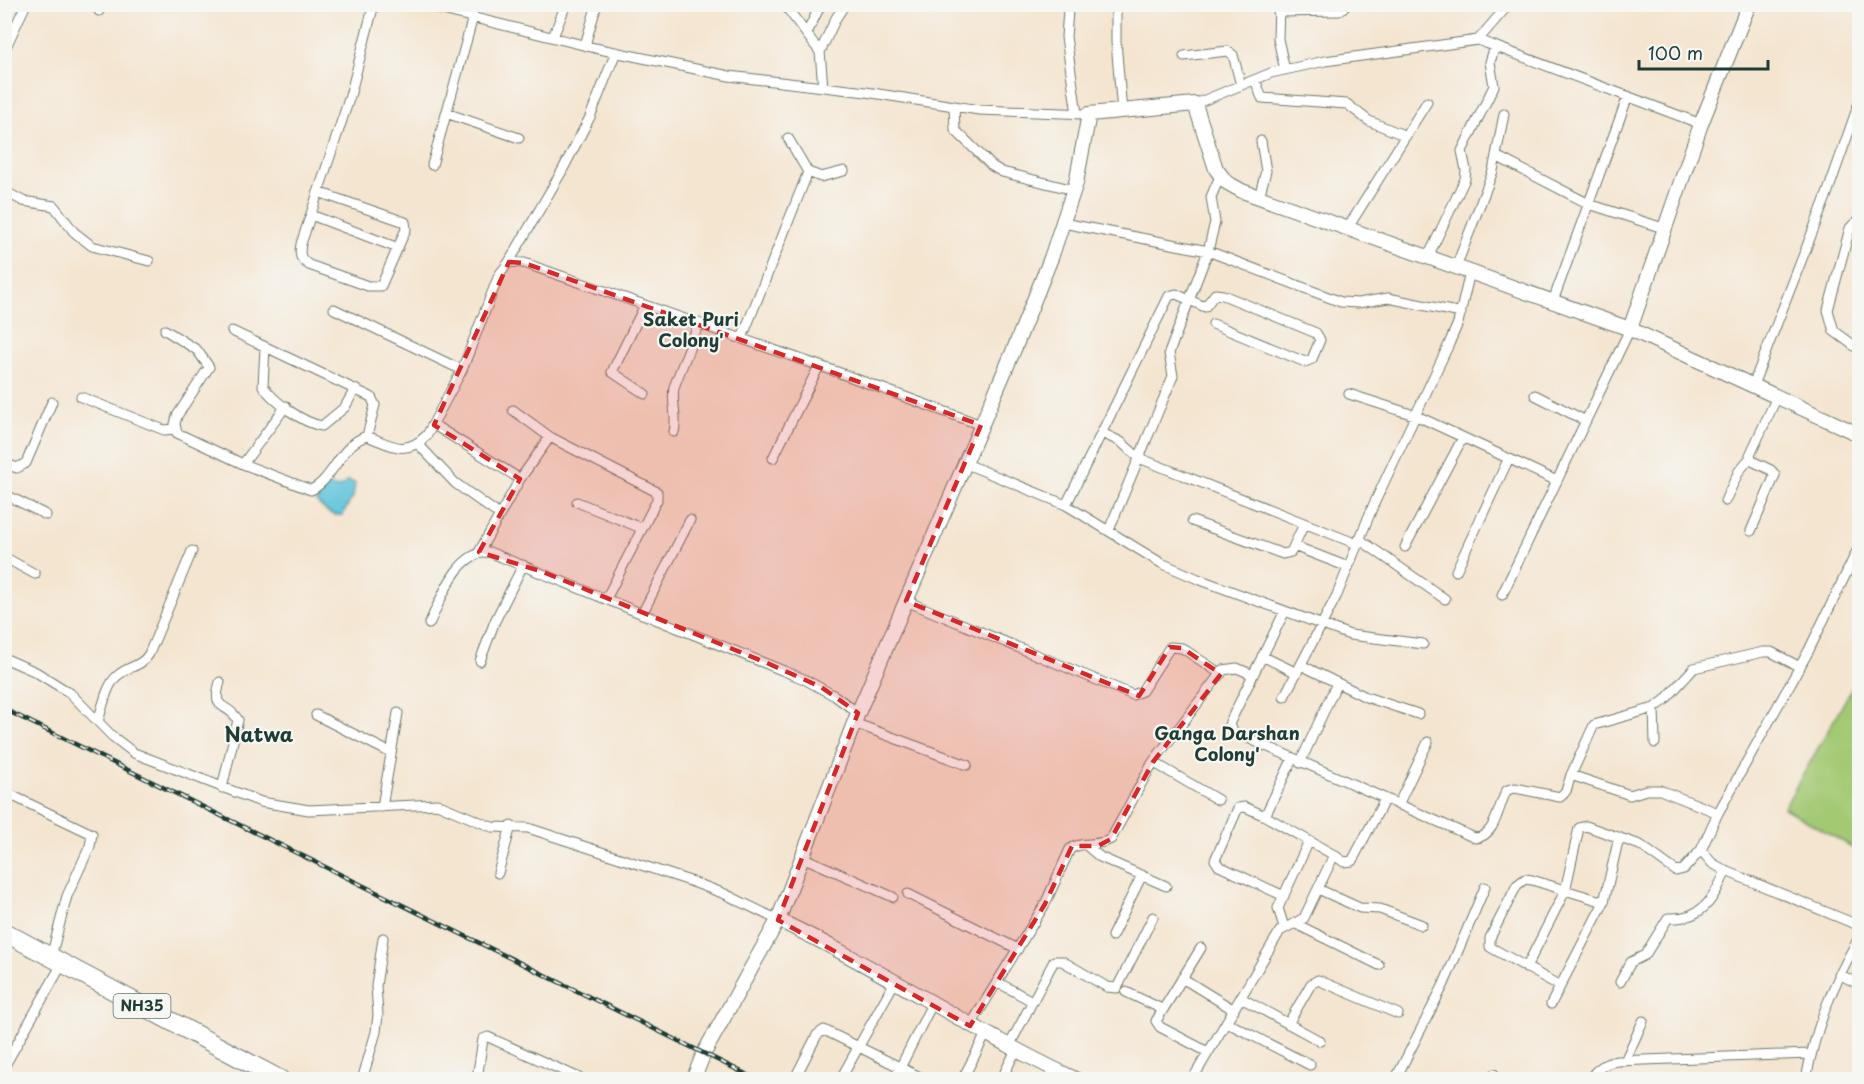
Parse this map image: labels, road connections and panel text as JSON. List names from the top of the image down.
{
  "streets": {
    "highway": ["NH35"]
  },
  "districts": ["Saket Puri Colony'", "Ganga Darshan Colony'", "Natwa"],
  "scale_bar": "100 m"
}
